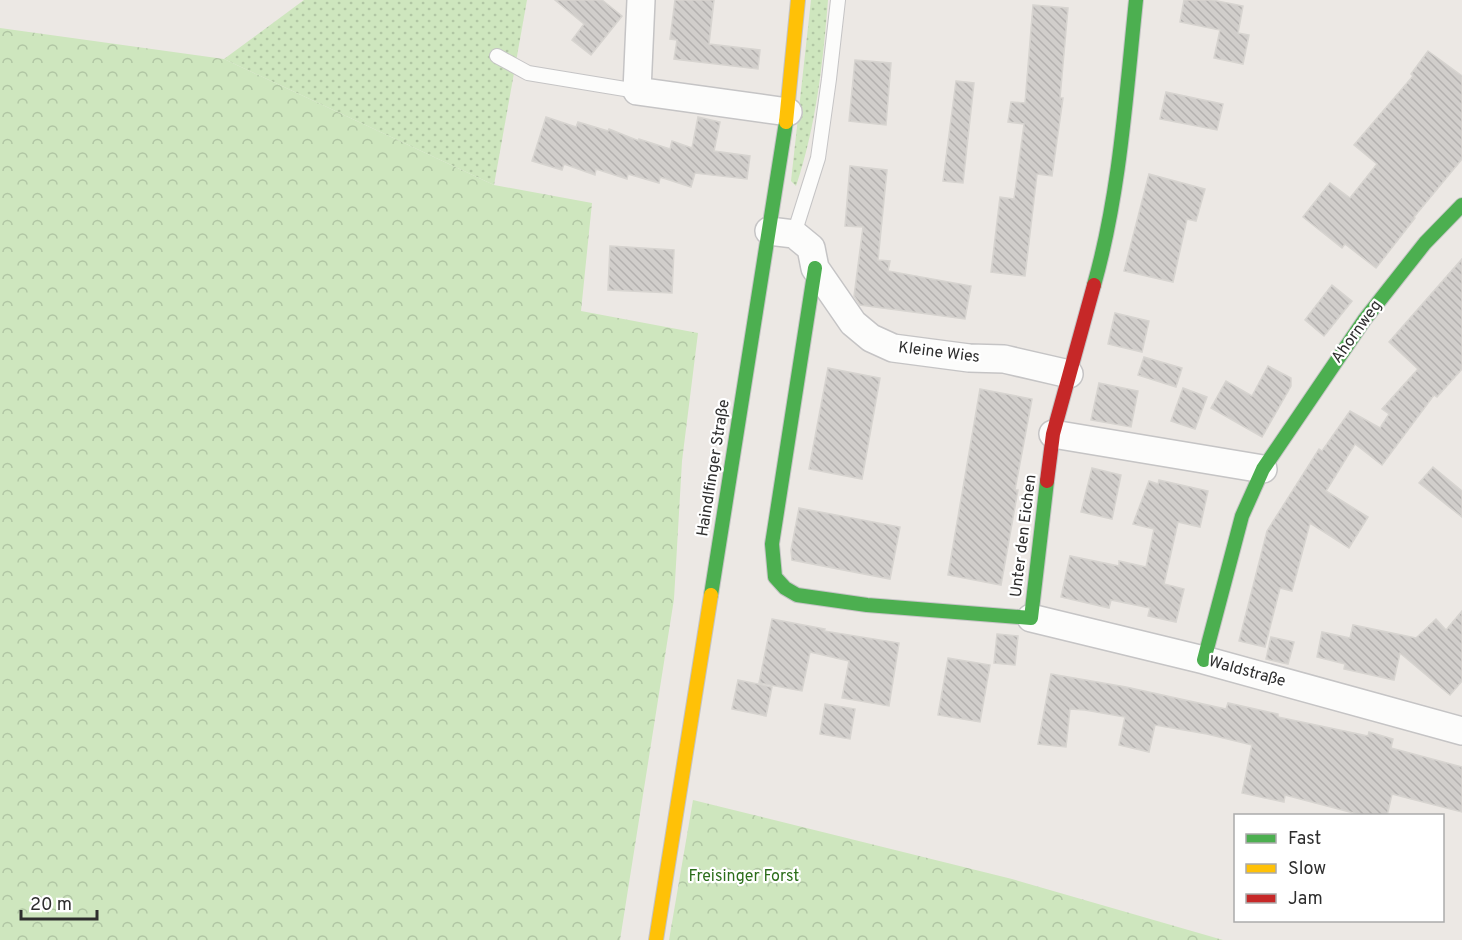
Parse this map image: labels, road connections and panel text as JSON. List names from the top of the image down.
{
  "streets": {
    "street": [
      "Ahornweg",
      "Kleine Wies",
      "Haindlfinger Straße",
      "Unter den Eichen",
      "Waldstraße"
    ]
  },
  "crossings": [
    ["Ahornweg", "Waldstraße"],
    ["Kleine Wies", "Haindlfinger Straße"],
    ["Kleine Wies", "Unter den Eichen"],
    ["Unter den Eichen", "Waldstraße"]
  ],
  "parks": ["Freisinger Forst"],
  "legend": ["Fast", "Slow", "Jam"],
  "scale_bar": "20 m"
}
